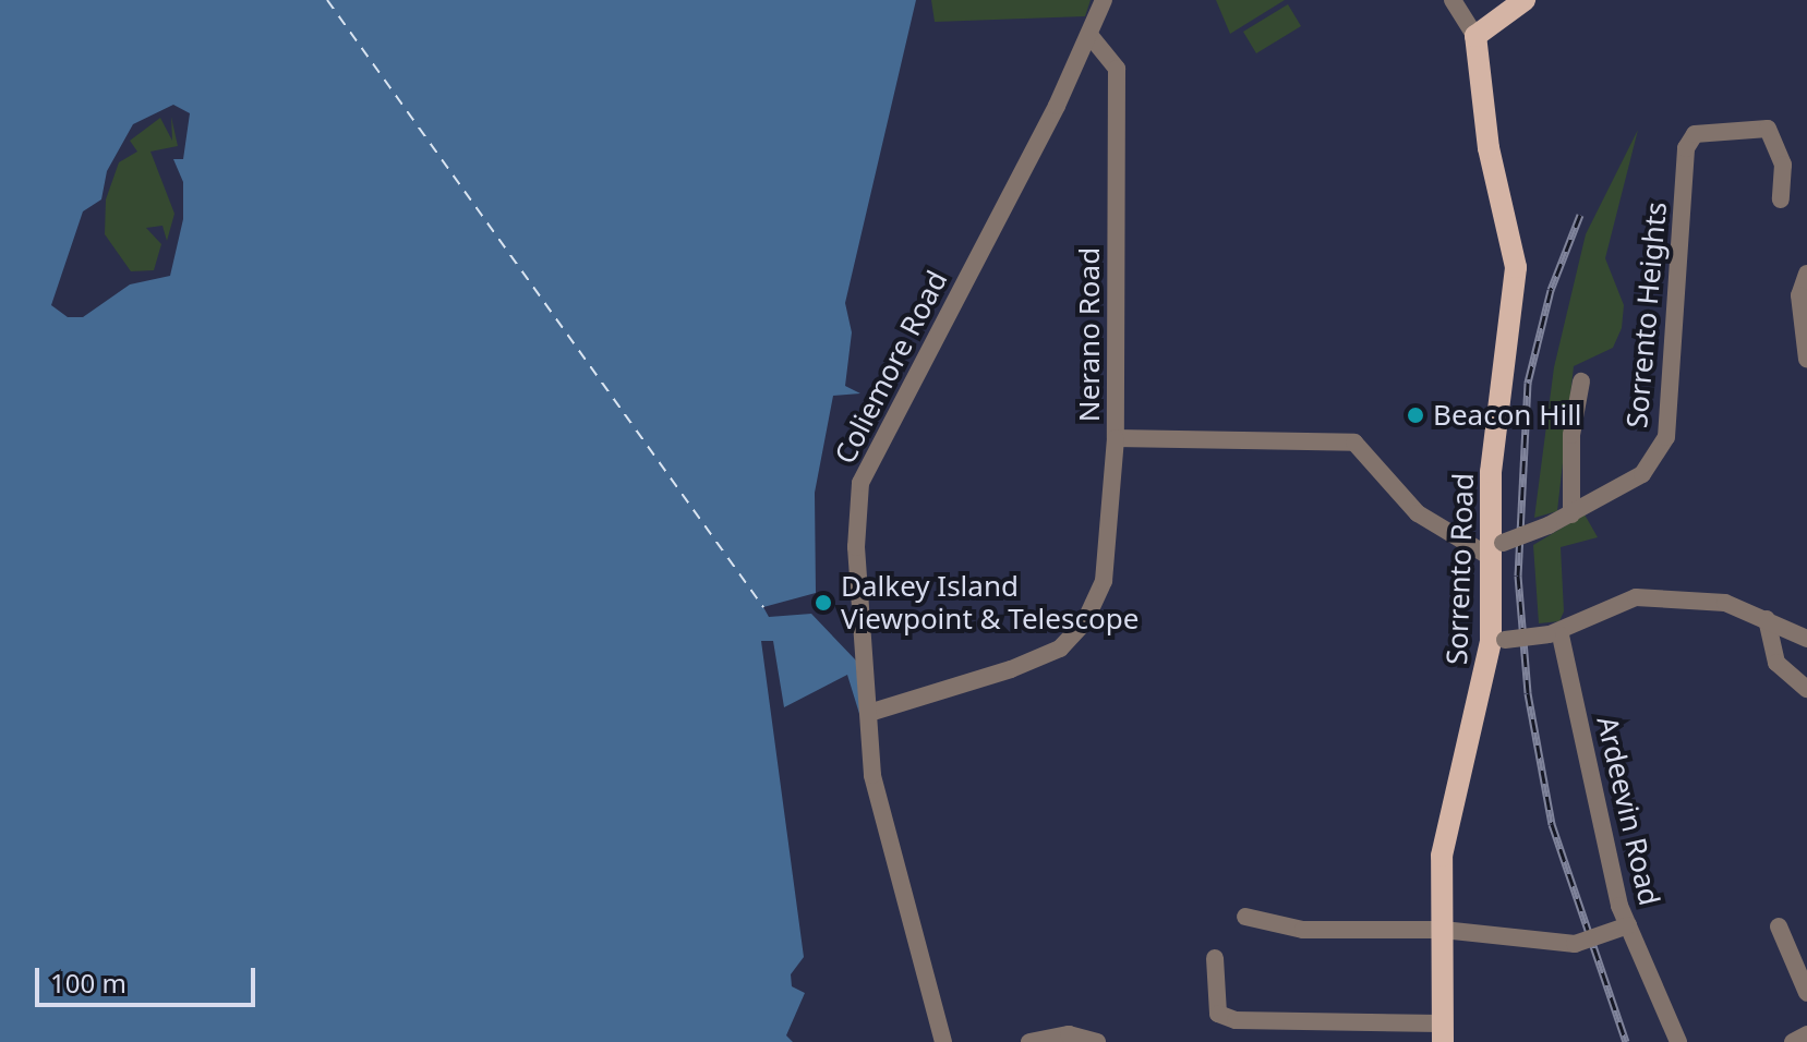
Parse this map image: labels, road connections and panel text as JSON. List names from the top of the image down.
{
  "streets": {
    "main road": ["Sorrento Road"],
    "street": [
      "Sorrento Heights",
      "Nerano Road",
      "Coliemore Road",
      "Ardeevin Road"
    ]
  },
  "crossings": [
    ["Sorrento Heights", "Nerano Road"],
    ["Sorrento Heights", "Sorrento Road"],
    ["Nerano Road", "Coliemore Road"],
    ["Nerano Road", "Sorrento Road"]
  ],
  "places": ["Beacon Hill", "Dalkey Island Viewpoint & Telescope"],
  "scale_bar": "100 m"
}
